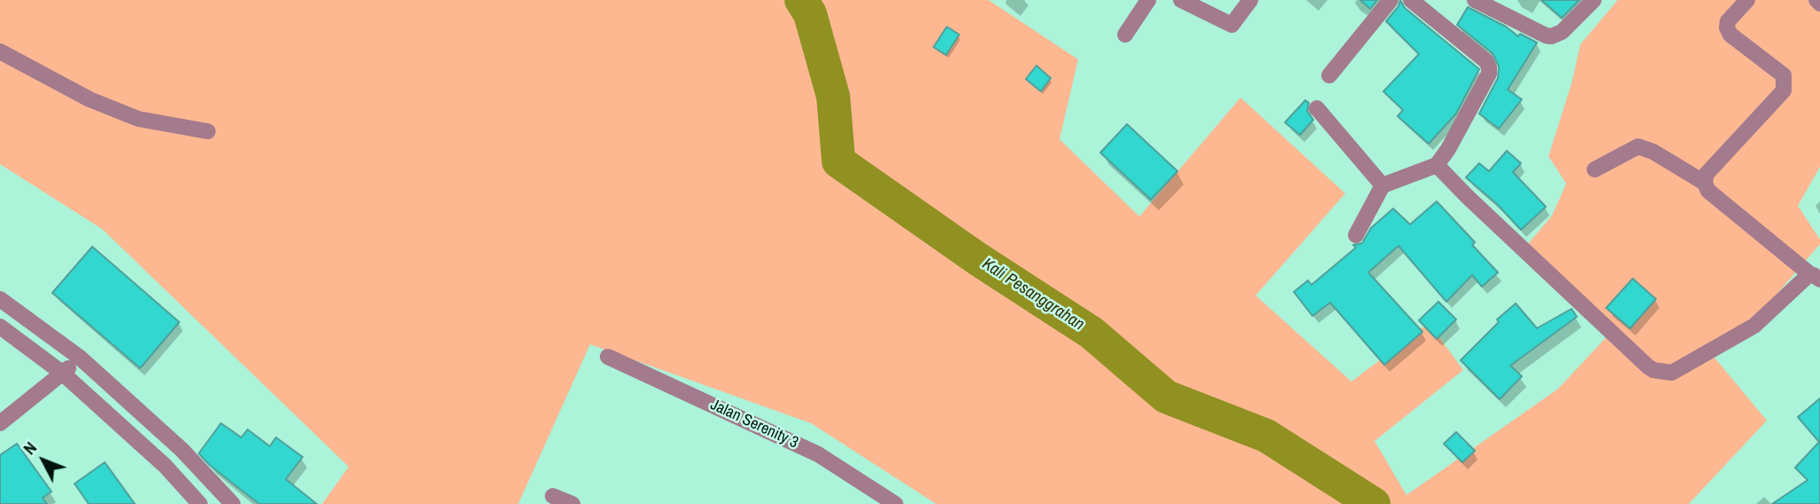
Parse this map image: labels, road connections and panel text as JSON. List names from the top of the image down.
{
  "streets": {
    "street": ["Jalan Serenity 3"]
  },
  "water": ["Kali Pesanggrahan"],
  "north": "top left"
}
